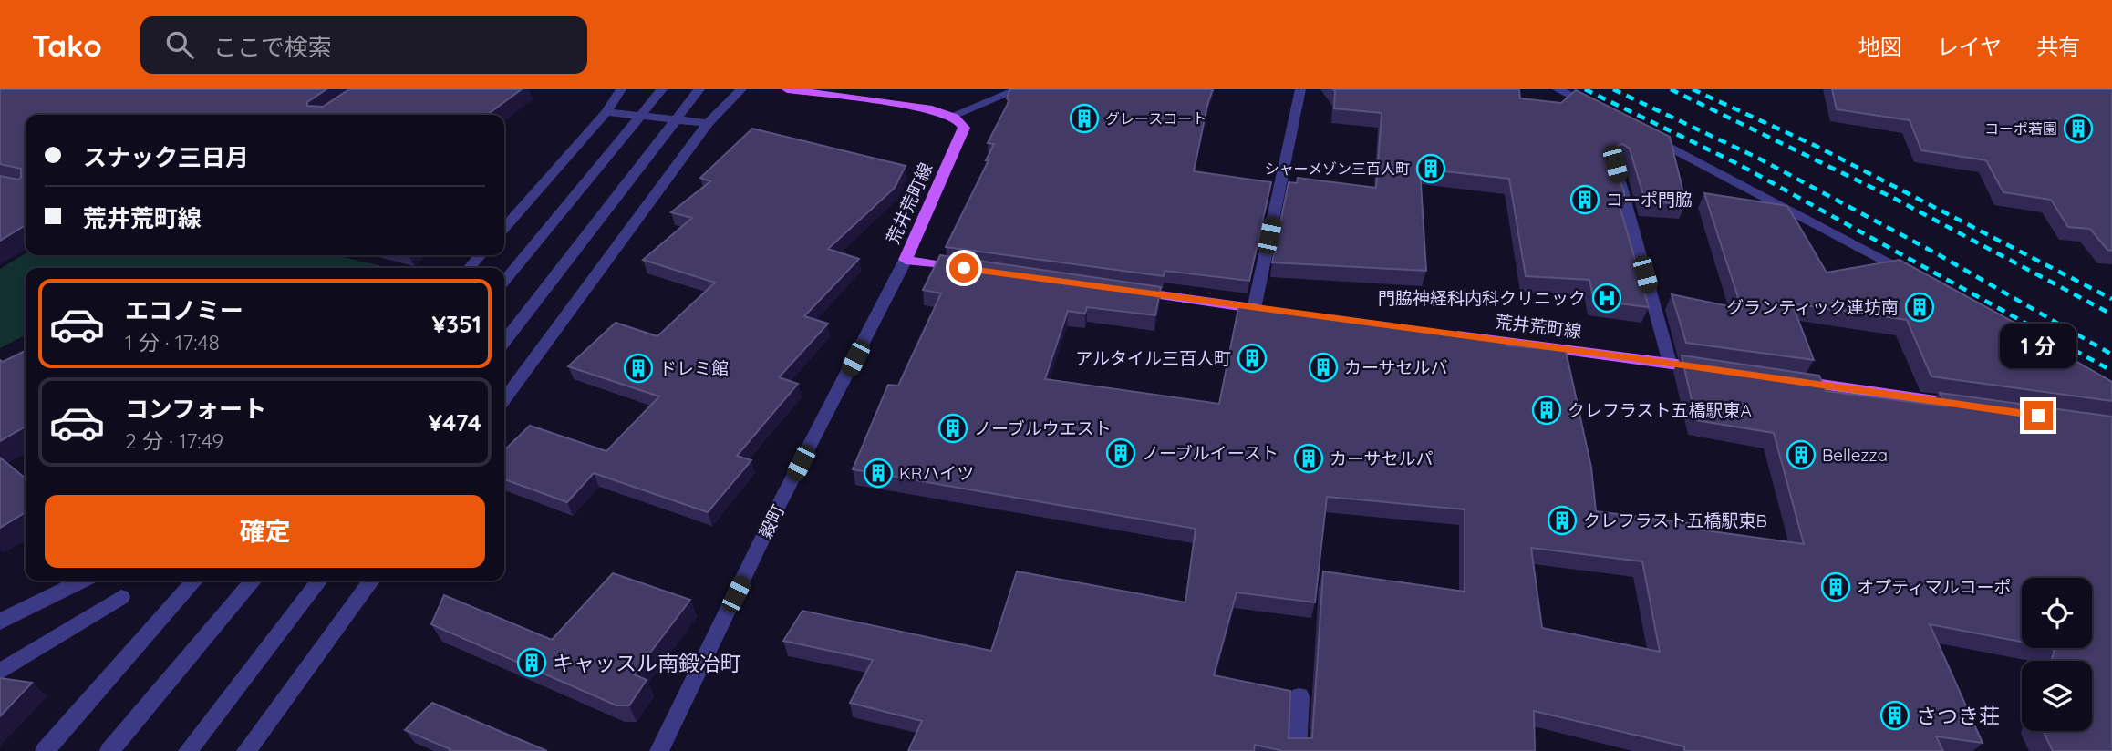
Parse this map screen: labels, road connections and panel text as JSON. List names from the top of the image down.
{
  "streets": {
    "main road": ["荒井荒町線"],
    "street": ["穀町"]
  },
  "crossings": [
    ["荒井荒町線", "穀町"]
  ],
  "places": {
    "building": [
      "グレースコート",
      "コーポ若園",
      "シャーメゾン三百人町",
      "コーポ門脇",
      "グランティック連坊南",
      "アルタイル三百人町",
      "カーサセルバ",
      "ドレミ館",
      "クレフラスト五橋駅東A",
      "ノーブルウエスト",
      "ノーブルイースト",
      "Bellezza",
      "カーサセルパ",
      "KRハイツ",
      "クレフラスト五橋駅東B",
      "オプティマルコーポ",
      "キャッスル南鍛冶町",
      "さつき荘"
    ],
    "hospital": ["門脇神経科内科クリニック"]
  },
  "page": {
    "header": "Tako",
    "search": "ここで検索",
    "nav": ["地図", "レイヤ", "共有"],
    "banner": ["スナック三日月", "荒井荒町線"],
    "list": [
      {
        "name": "エコノミー",
        "note": "1 分 · 17:48",
        "value": "¥351"
      },
      {
        "name": "コンフォート",
        "note": "2 分 · 17:49",
        "value": "¥474"
      }
    ],
    "bubble": "1 分",
    "buttons": "確定"
  }
}
